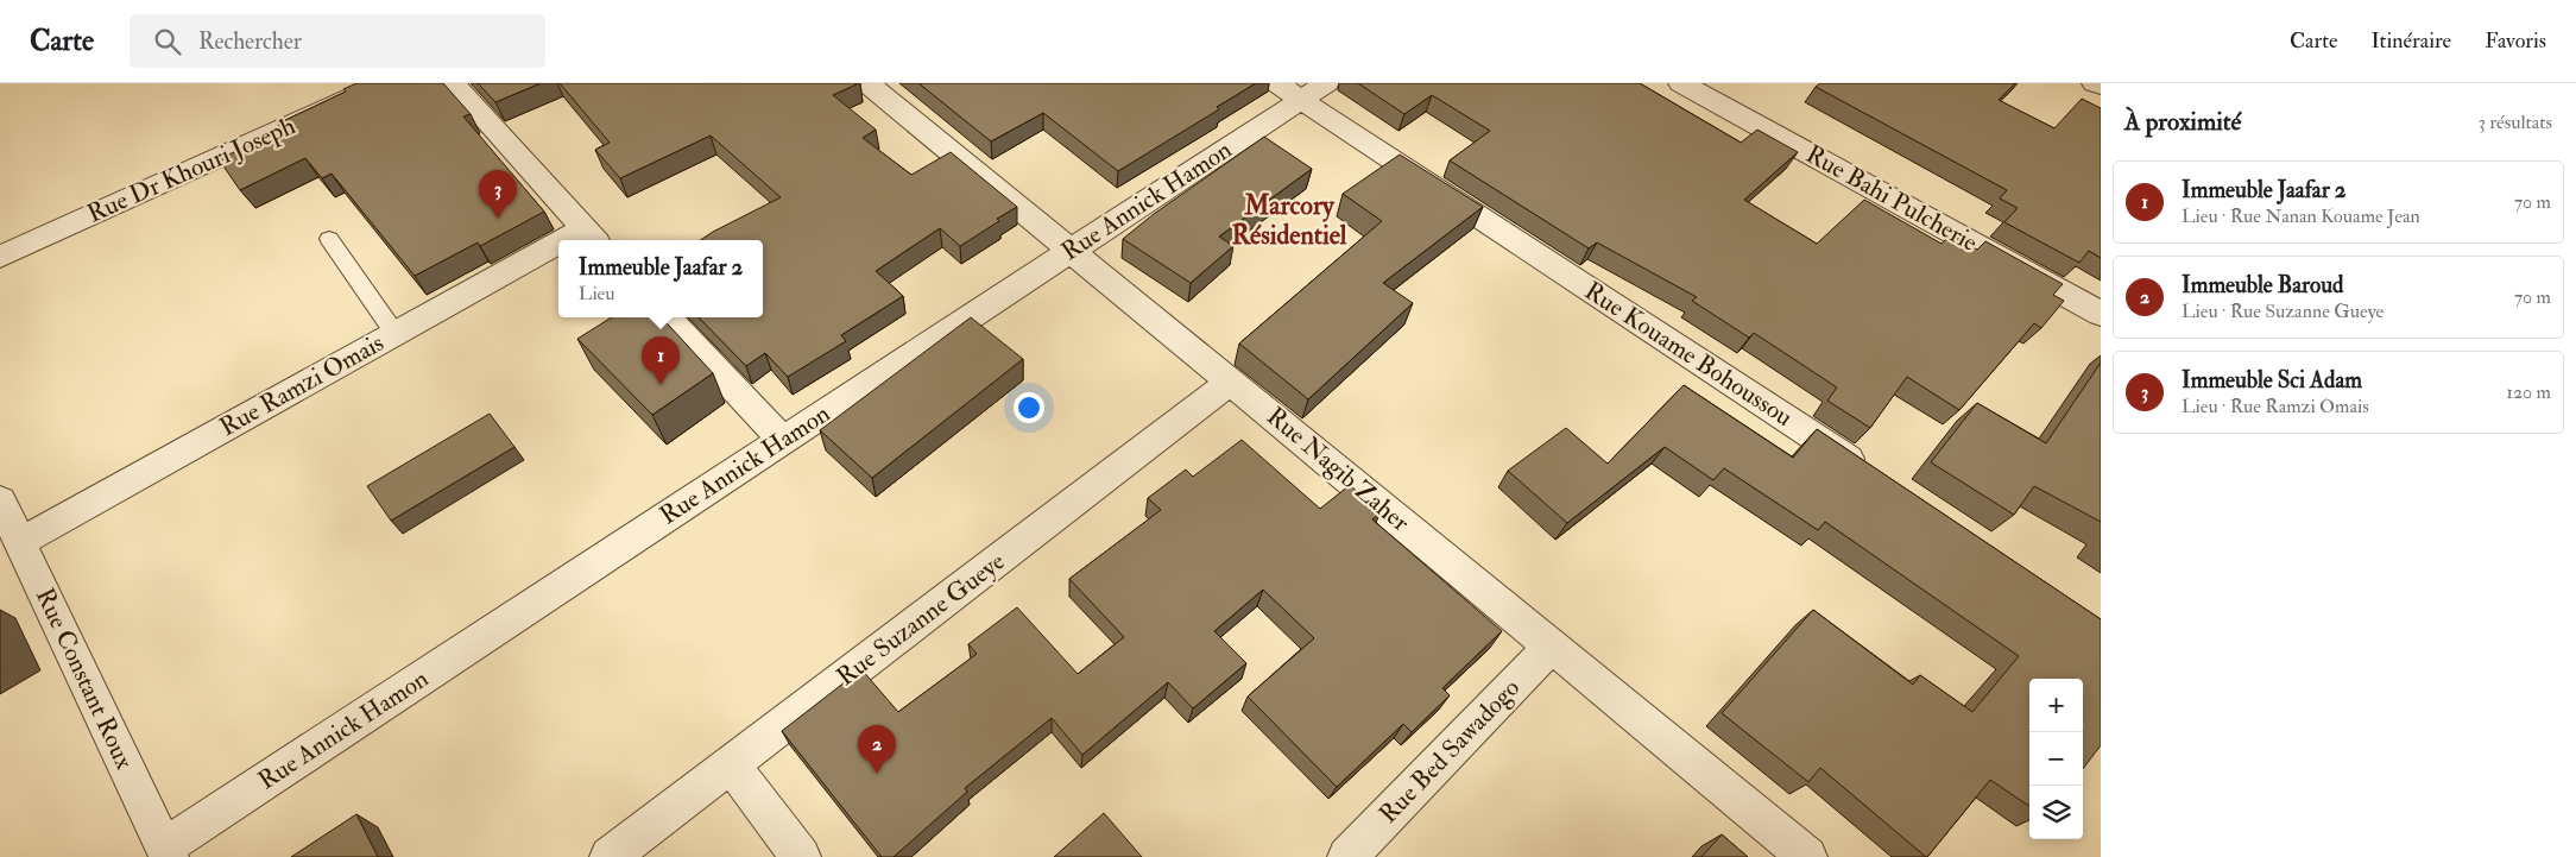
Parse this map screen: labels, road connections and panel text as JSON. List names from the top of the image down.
{
  "streets": {
    "street": [
      "Rue Dr Khouri Joseph",
      "Rue Bahi Pulcherie",
      "Rue Annick Hamon",
      "Rue Kouame Bohoussou",
      "Rue Ramzi Omais",
      "Rue Nagib Zaher",
      "Rue Suzanne Gueye",
      "Rue Constant Roux",
      "Rue Bed Sawadogo"
    ]
  },
  "crossings": [
    ["Rue Annick Hamon", "Rue Kouame Bohoussou"],
    ["Rue Annick Hamon", "Rue Nagib Zaher"],
    ["Rue Annick Hamon", "Rue Constant Roux"],
    ["Rue Ramzi Omais", "Rue Constant Roux"],
    ["Rue Nagib Zaher", "Rue Suzanne Gueye"],
    ["Rue Nagib Zaher", "Rue Bed Sawadogo"]
  ],
  "districts": ["Marcory Résidentiel"],
  "page": {
    "header": "Carte",
    "search": "Rechercher",
    "nav": ["Carte", "Itinéraire", "Favoris"],
    "heading": ["À proximité", "3 résultats"],
    "list": [
      {
        "mark": "1",
        "name": "Immeuble Jaafar 2",
        "note": "Lieu · Rue Nanan Kouame Jean",
        "value": "70 m"
      },
      {
        "mark": "2",
        "name": "Immeuble Baroud",
        "note": "Lieu · Rue Suzanne Gueye",
        "value": "70 m"
      },
      {
        "mark": "3",
        "name": "Immeuble Sci Adam",
        "note": "Lieu · Rue Ramzi Omais",
        "value": "120 m"
      }
    ],
    "pins": ["3", "1", "2"],
    "popup": ["Immeuble Jaafar 2", "Lieu"],
    "map_buttons": ["+", "−"]
  }
}
